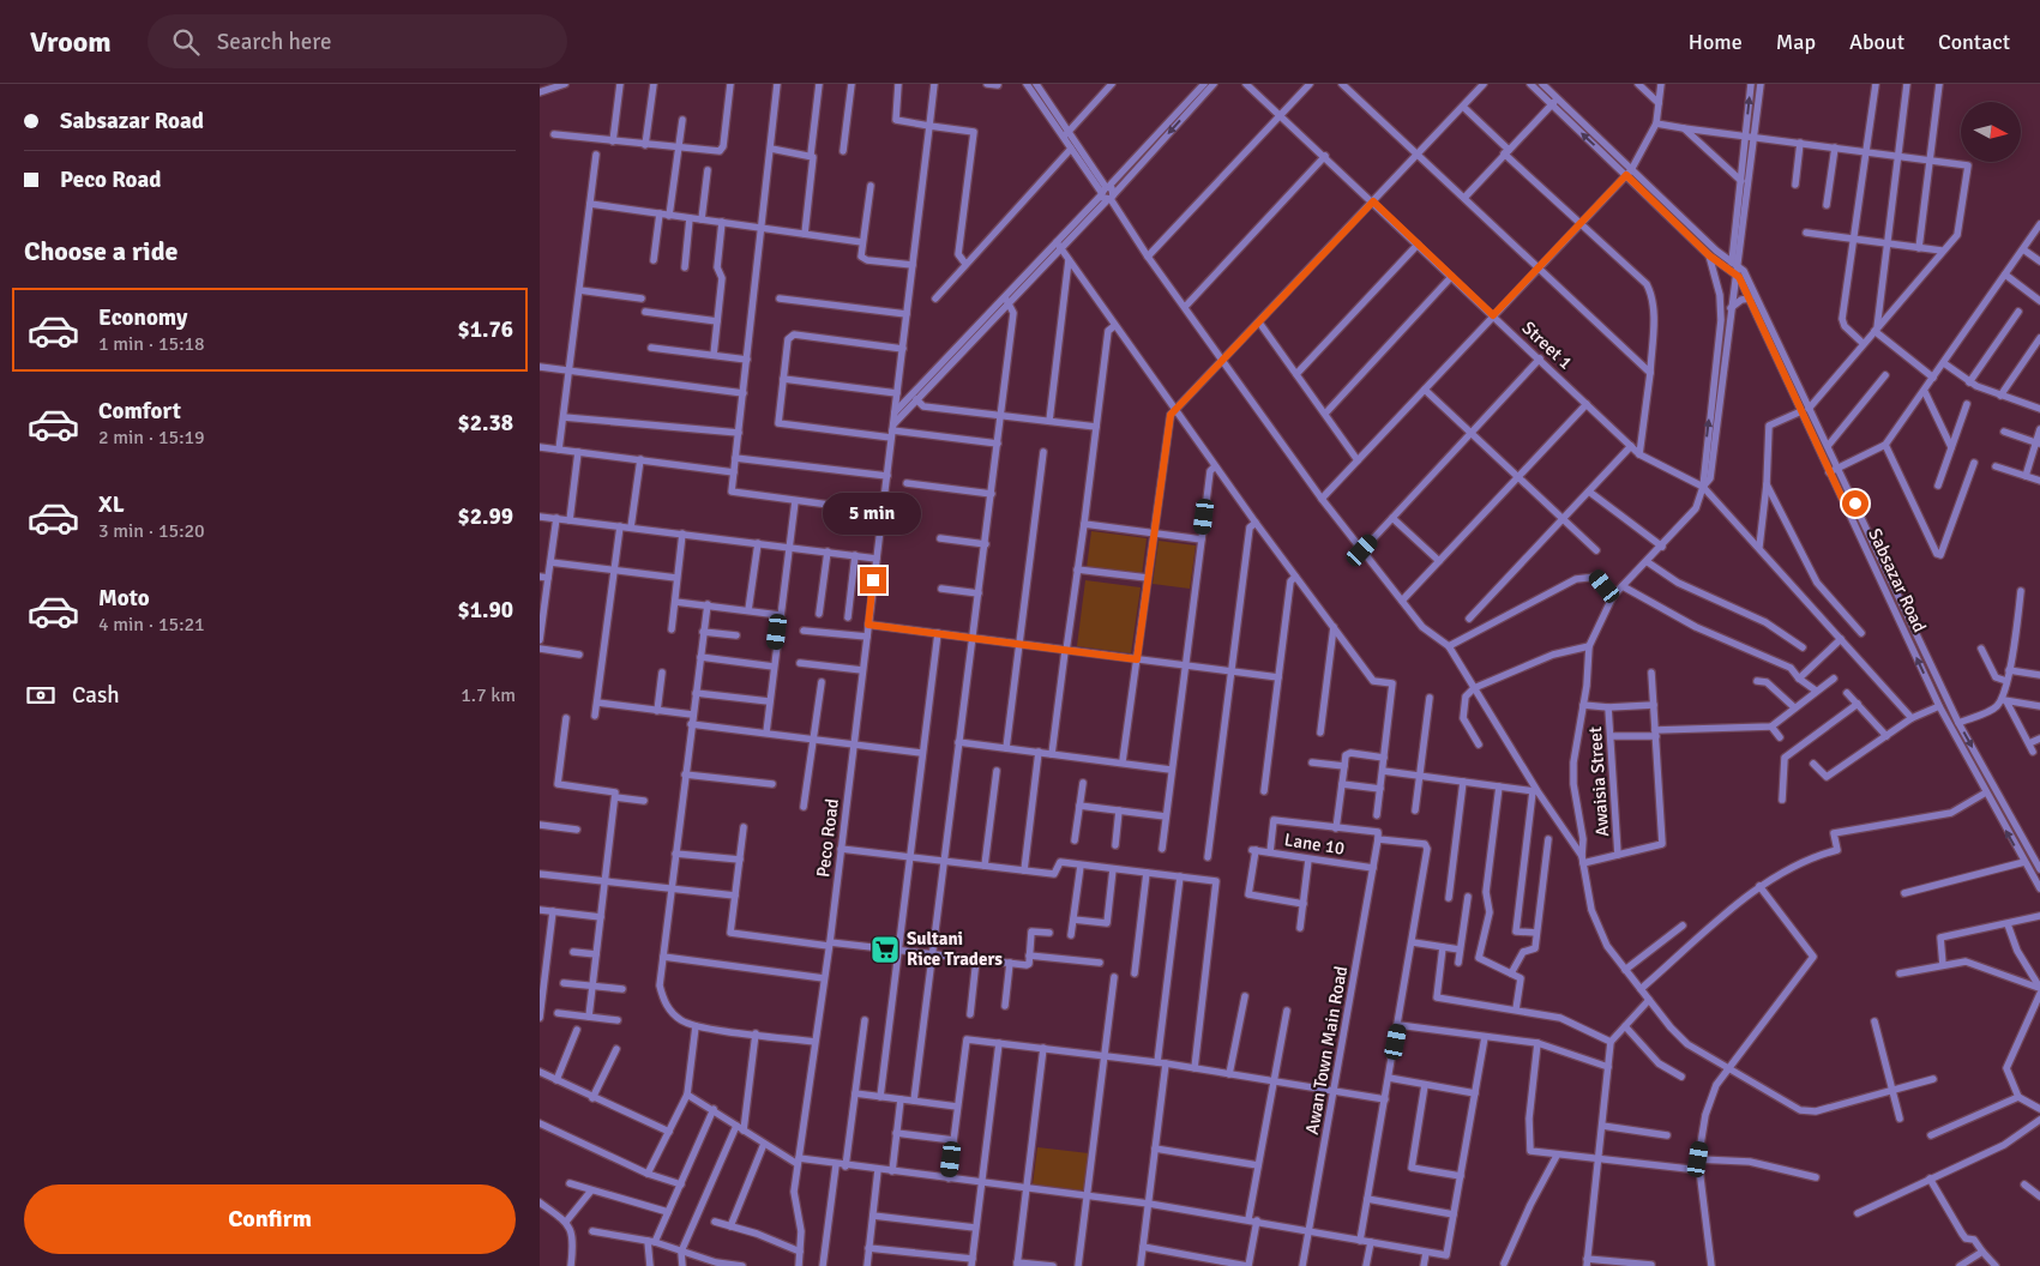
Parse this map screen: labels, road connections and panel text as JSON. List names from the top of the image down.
{
  "streets": {
    "street": [
      "Street 1",
      "Sabsazar Road",
      "Awaisia Street",
      "Peco Road",
      "Lane 10",
      "Awan Town Main Road"
    ]
  },
  "crossings": [
    ["Lane 10", "Awan Town Main Road"]
  ],
  "places": {
    "supermarket": ["Sultani Rice Traders"]
  },
  "north": "right",
  "page": {
    "header": "Vroom",
    "search": "Search here",
    "nav": [
      "Home",
      "Map",
      "About",
      "Contact"
    ],
    "banner": ["Sabsazar Road", "Peco Road"],
    "heading": "Choose a ride",
    "list": [
      {
        "name": "Economy",
        "note": "1 min · 15:18",
        "value": "$1.76"
      },
      {
        "name": "Comfort",
        "note": "2 min · 15:19",
        "value": "$2.38"
      },
      {
        "name": "XL",
        "note": "3 min · 15:20",
        "value": "$2.99"
      },
      {
        "name": "Moto",
        "note": "4 min · 15:21",
        "value": "$1.90"
      }
    ],
    "bubble": "5 min",
    "pay": ["Cash", "1.7 km"],
    "buttons": "Confirm"
  }
}
